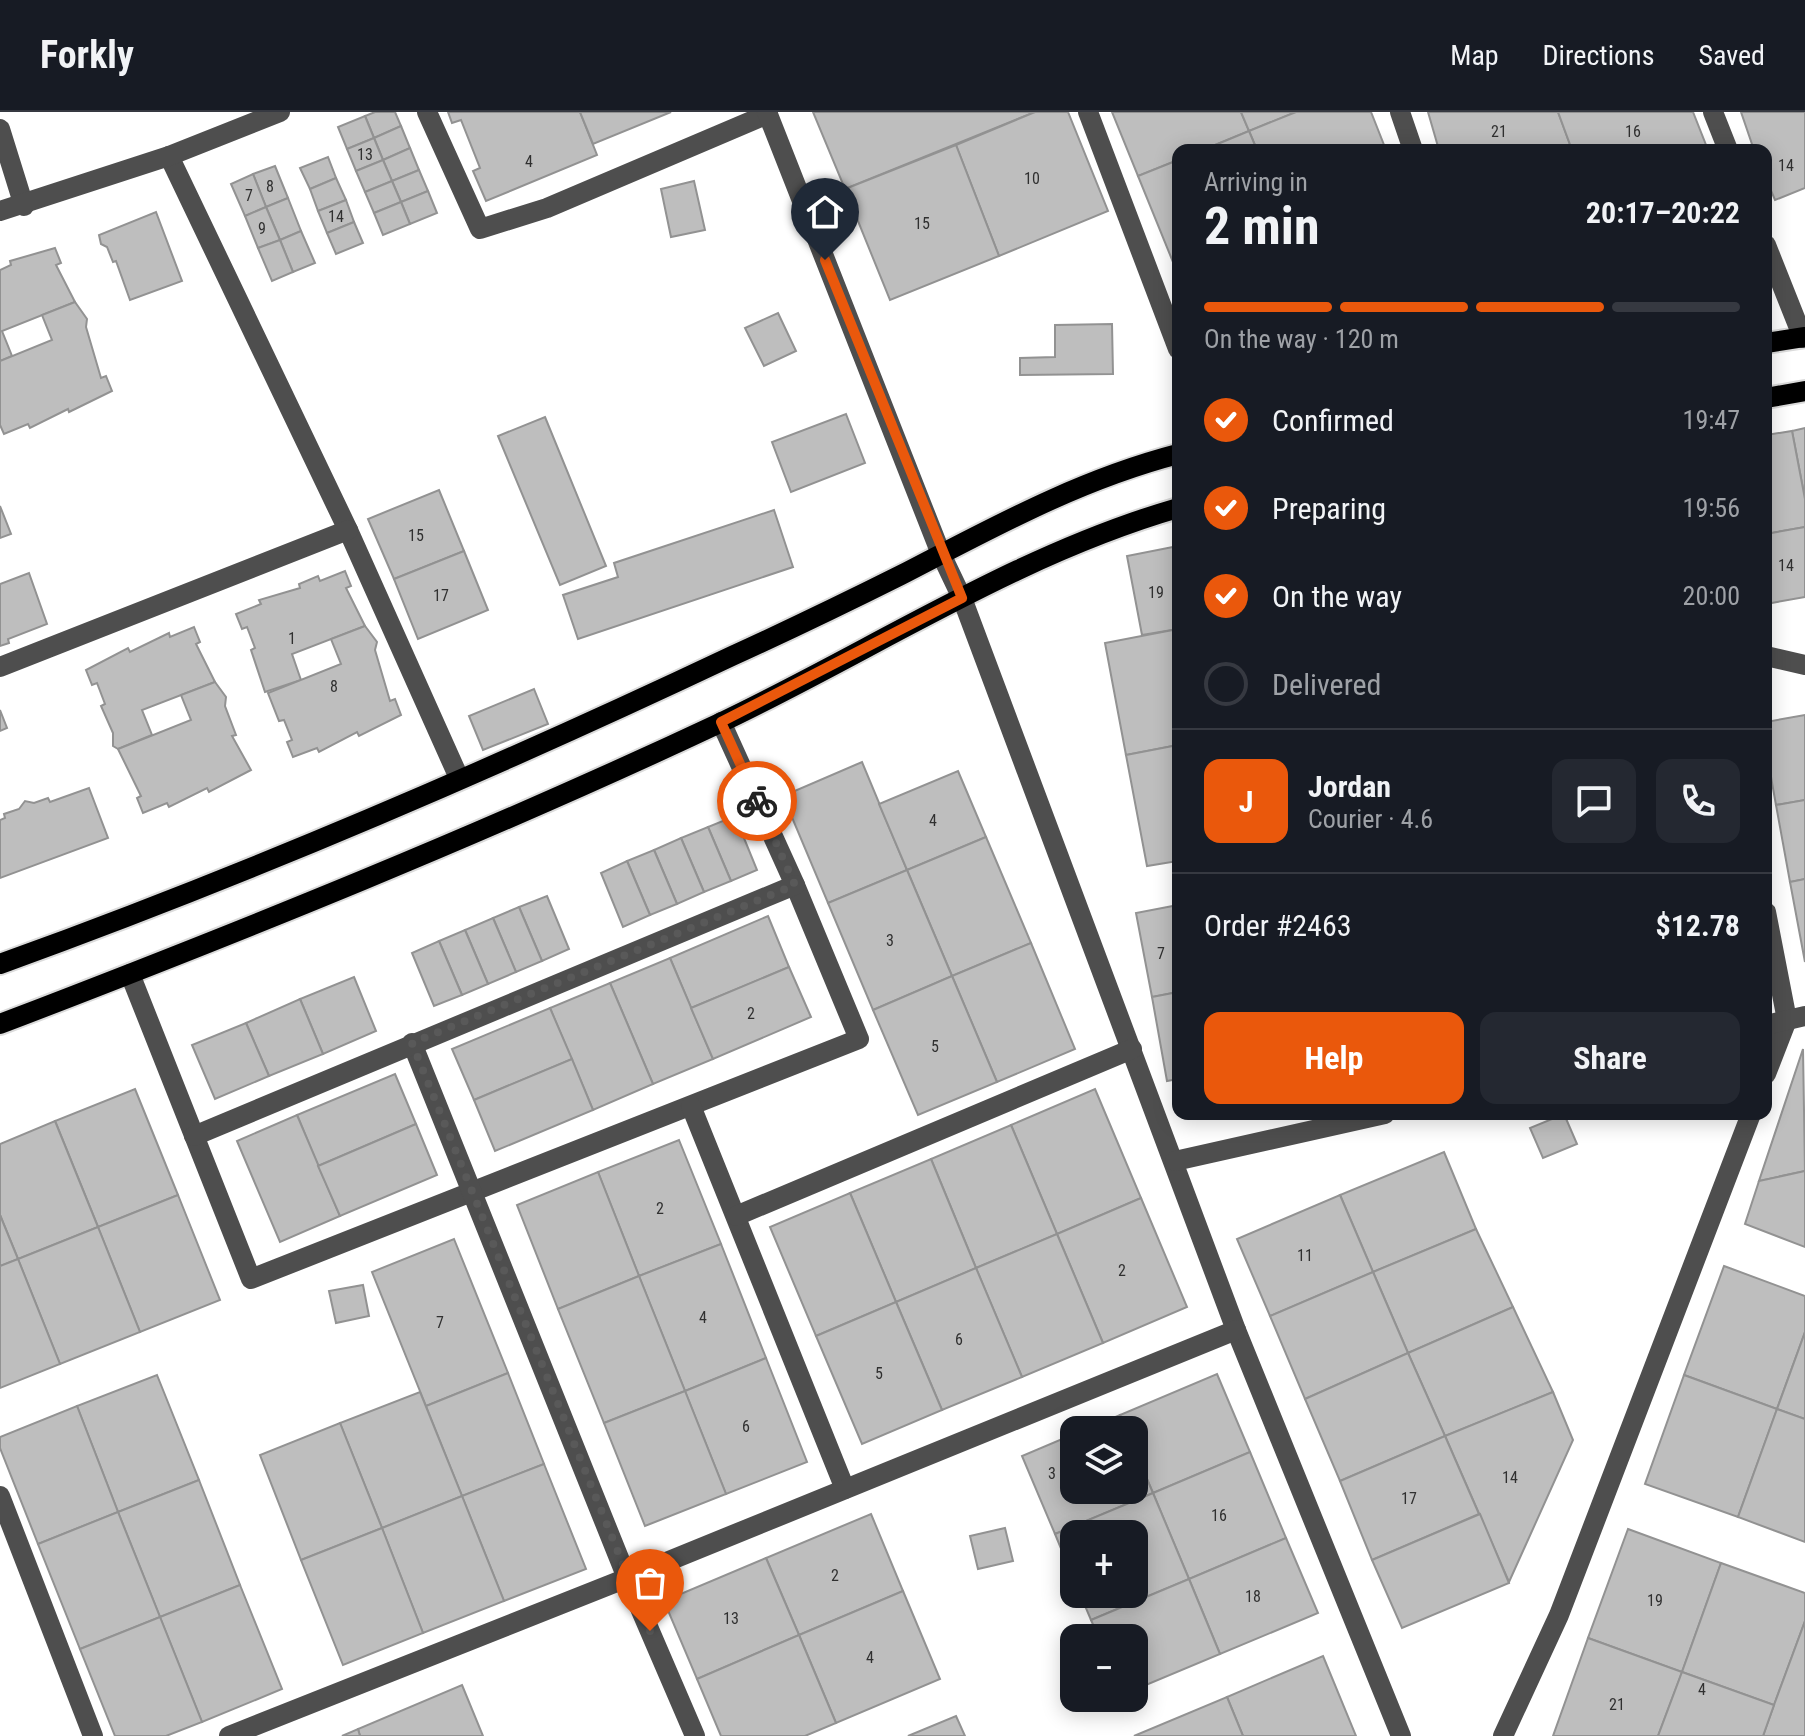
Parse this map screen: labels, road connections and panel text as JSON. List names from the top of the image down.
{
  "house_numbers": [
    "21",
    "16",
    "13",
    "4",
    "14",
    "10",
    "8",
    "7",
    "14",
    "15",
    "9",
    "15",
    "14",
    "19",
    "17",
    "1",
    "8",
    "4",
    "3",
    "7",
    "2",
    "5",
    "2",
    "11",
    "2",
    "4",
    "7",
    "6",
    "5",
    "6",
    "3",
    "14",
    "17",
    "16",
    "2",
    "18",
    "19",
    "13",
    "4",
    "4",
    "21"
  ],
  "page": {
    "header": "Forkly",
    "nav": ["Map", "Directions", "Saved"],
    "heading": ["2 min", "Arriving in", "20:17–20:22"],
    "panel": [
      "Jordan",
      "Courier · 4.6",
      "Order #2463",
      "$12.78"
    ],
    "bar": "On the way · 120 m",
    "list": [
      ["Confirmed", "19:47"],
      ["Preparing", "19:56"],
      ["On the way", "20:00"],
      "Delivered"
    ],
    "round": "J",
    "buttons": ["Help", "Share"],
    "map_buttons": ["+", "−"]
  }
}
